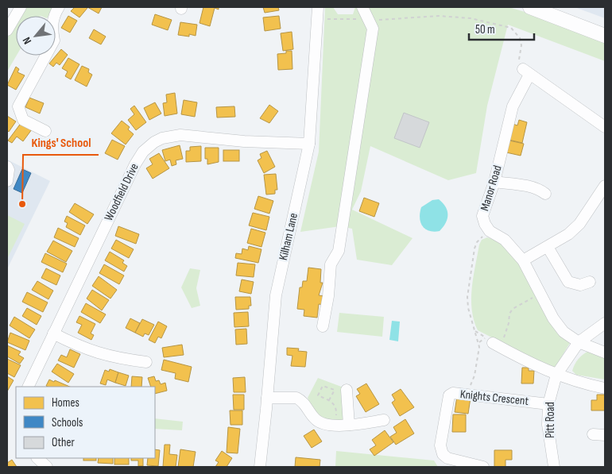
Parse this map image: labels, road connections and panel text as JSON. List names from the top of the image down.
{
  "streets": {
    "street": [
      "Manor Road",
      "Woodfield Drive",
      "Kilham Lane",
      "Knights Crescent",
      "Pitt Road"
    ]
  },
  "crossings": [
    ["Woodfield Drive", "Kilham Lane"],
    ["Knights Crescent", "Pitt Road"]
  ],
  "places": ["Kings' School"],
  "legend": ["Homes", "Schools", "Other"],
  "scale_bar": "50 m",
  "north": "bottom left"
}
